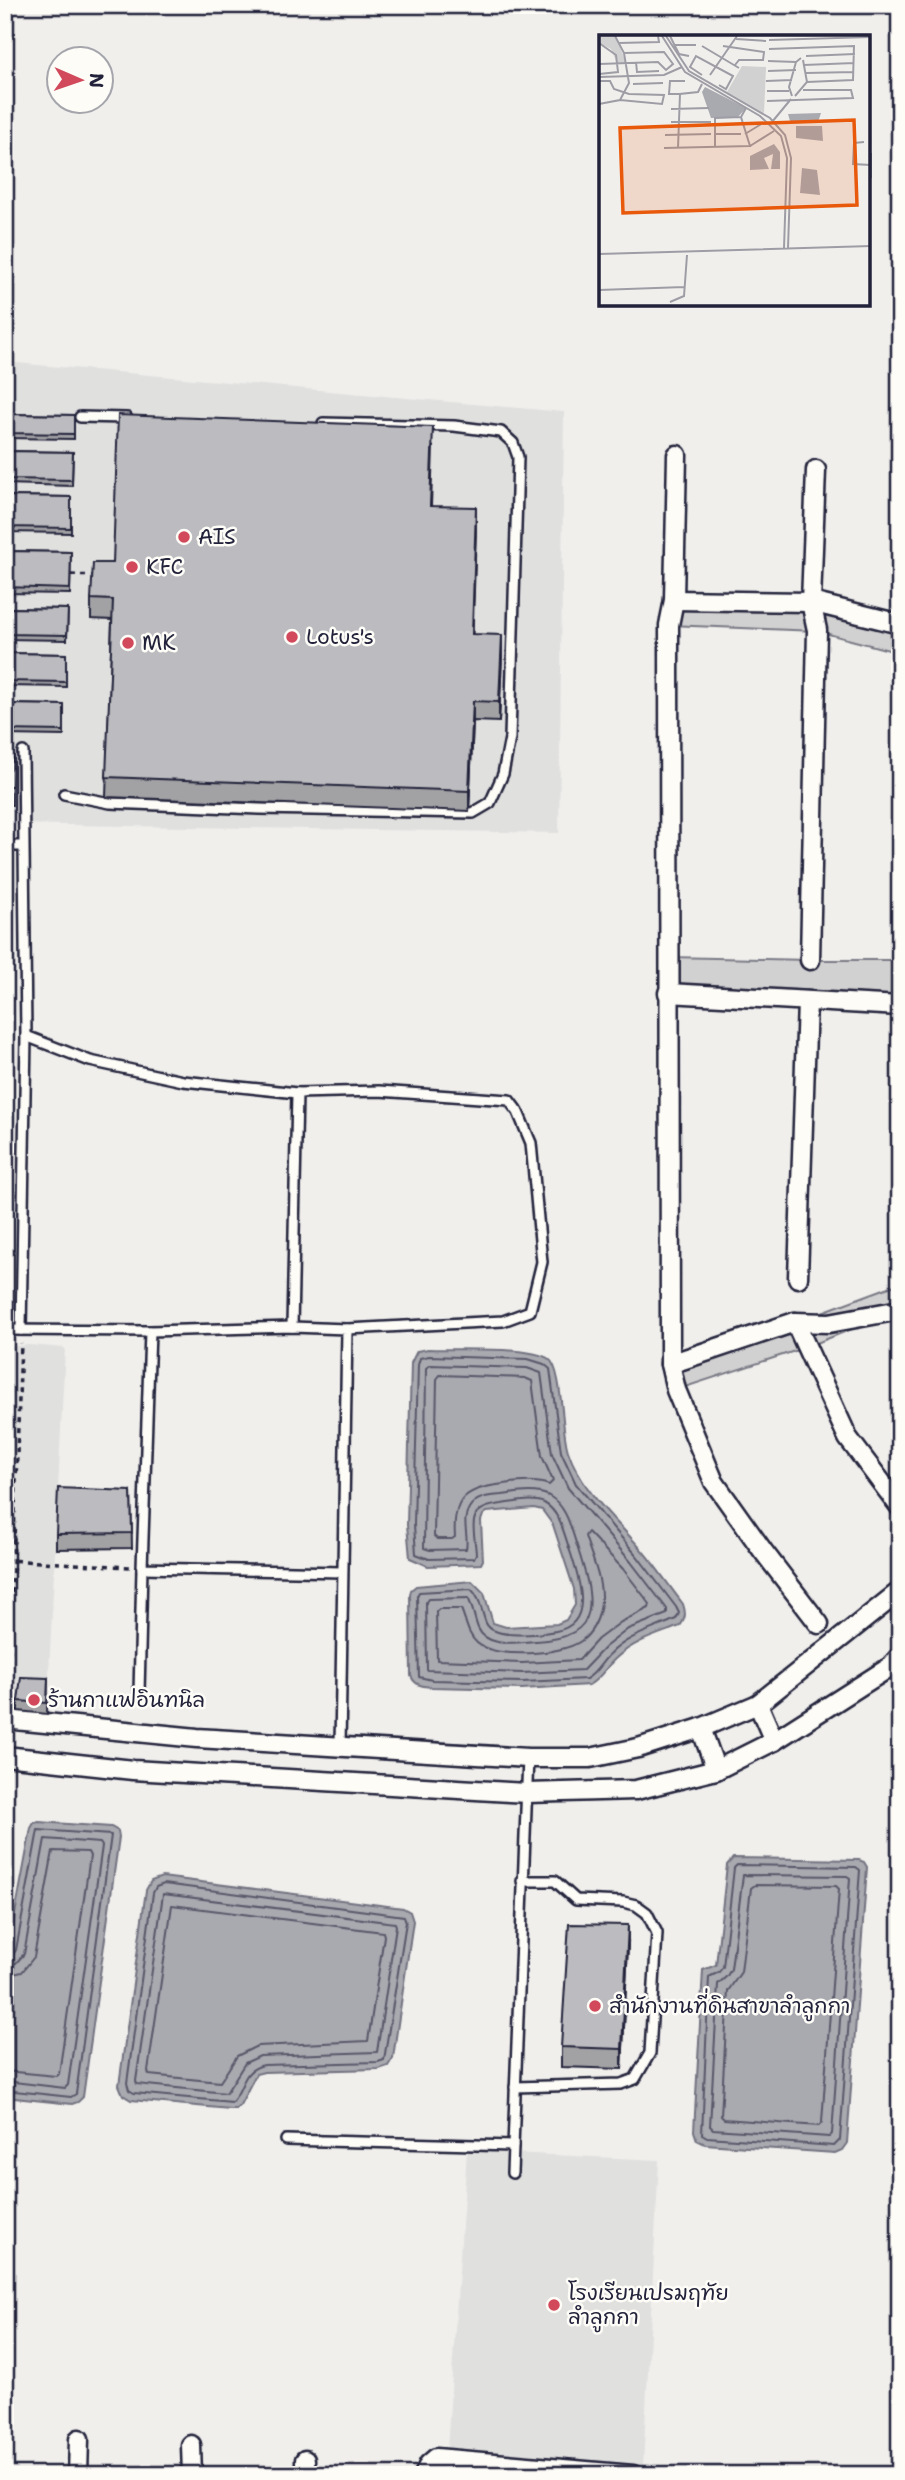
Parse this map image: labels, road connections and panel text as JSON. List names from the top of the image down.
{
  "places": [
    "AIS",
    "KFC",
    "Lotus's",
    "MK",
    "ร้านกาแฟอินทนิล",
    "สำนักงานที่ดินสาขาลำลูกกา",
    "โรงเรียนเปรมฤทัย ลำลูกกา"
  ],
  "north": "right"
}
